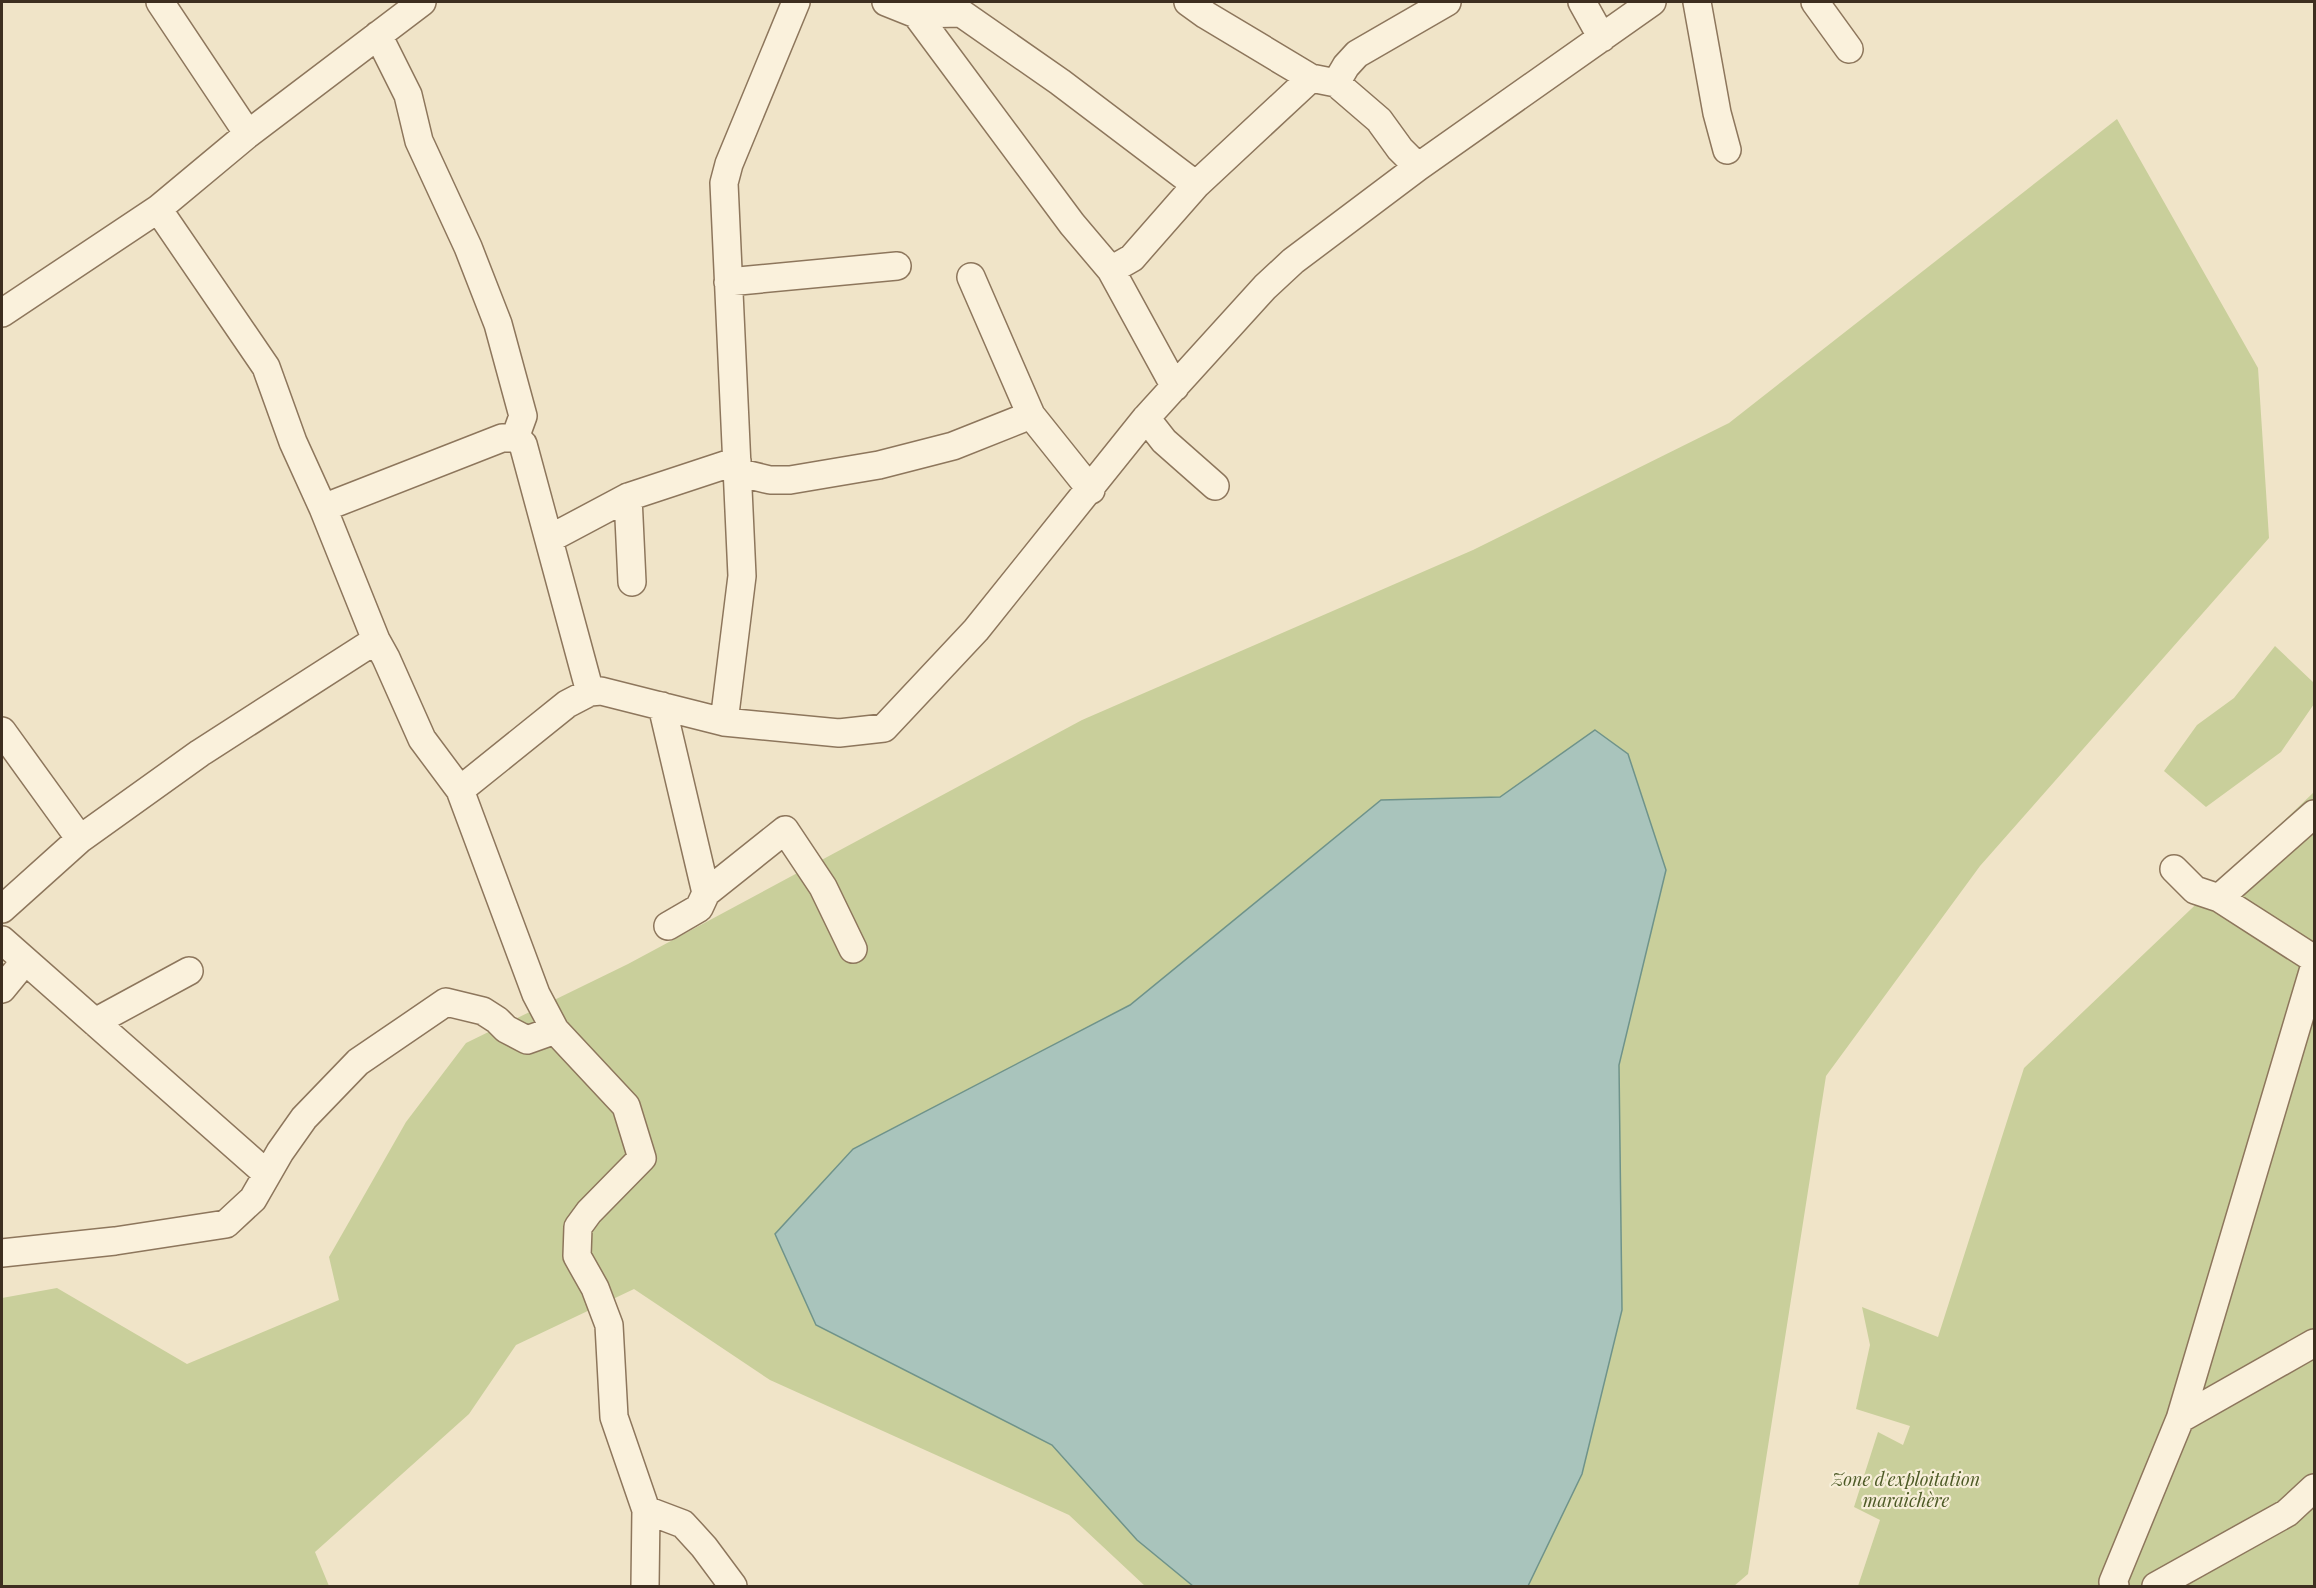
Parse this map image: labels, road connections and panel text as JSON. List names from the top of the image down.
{
  "parks": ["Zone d'exploitation maraichère"]
}
